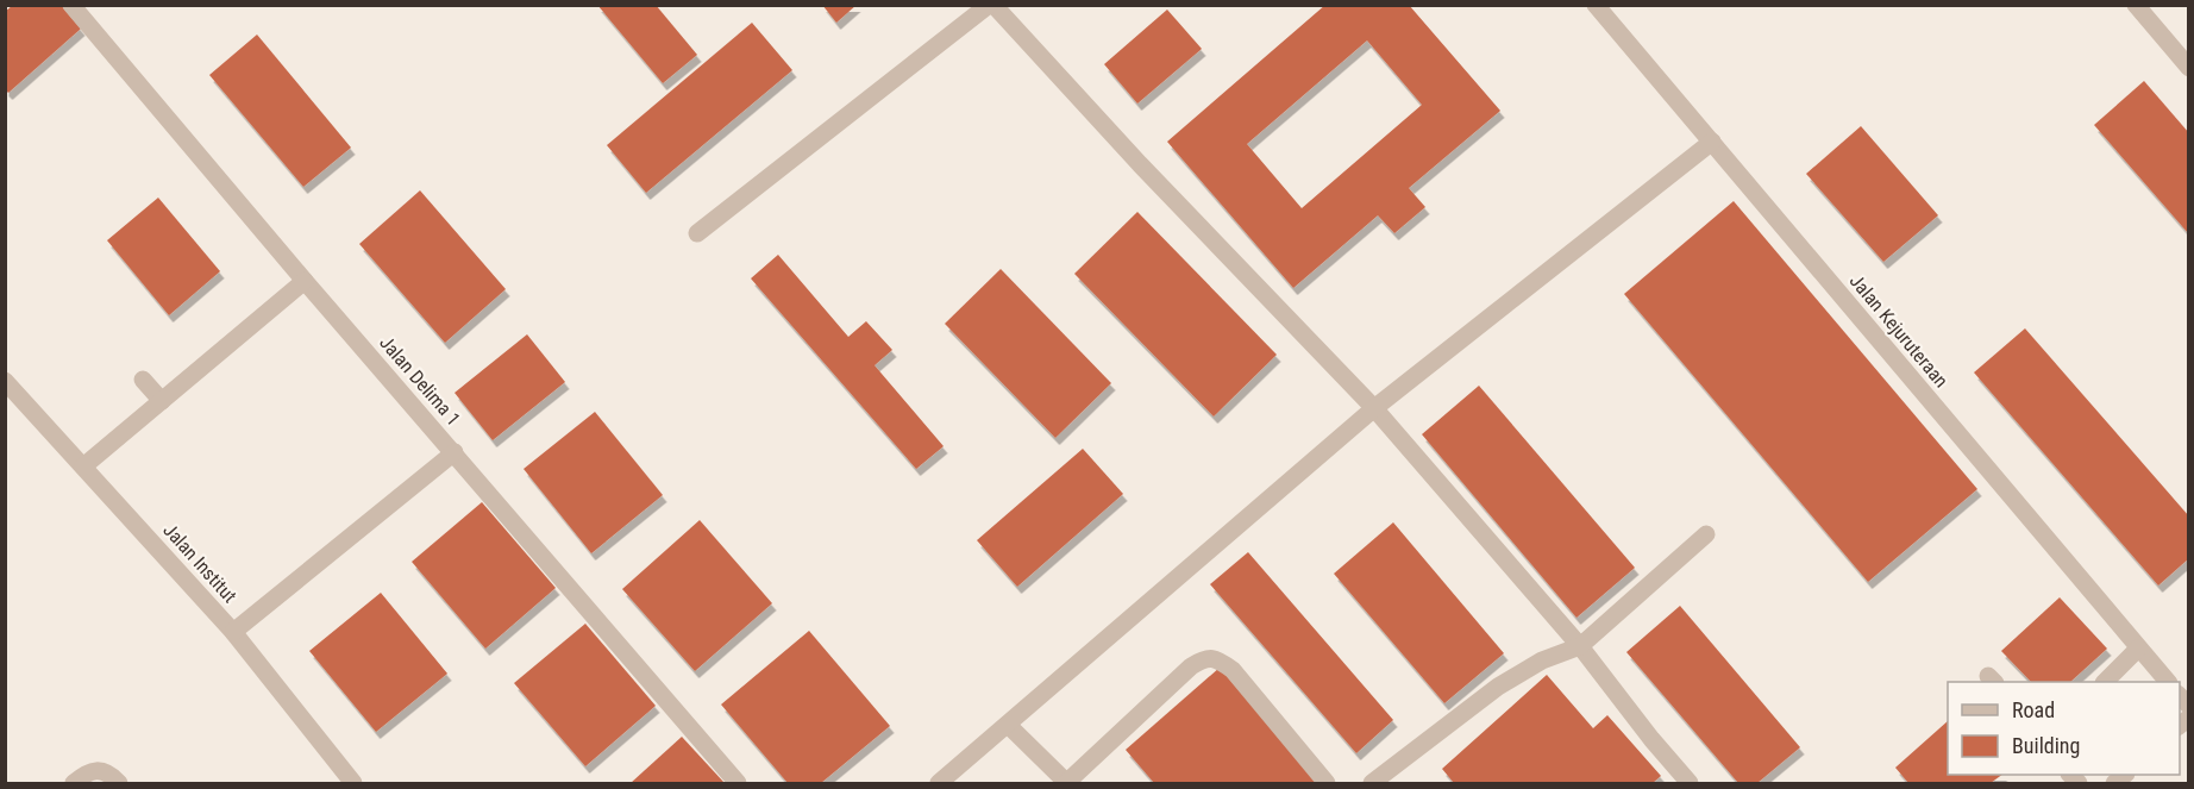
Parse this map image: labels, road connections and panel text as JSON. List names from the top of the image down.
{
  "streets": {
    "street": ["Jalan Kejuruteraan", "Jalan Delima 1", "Jalan Institut"]
  },
  "legend": ["Road", "Building"]
}
